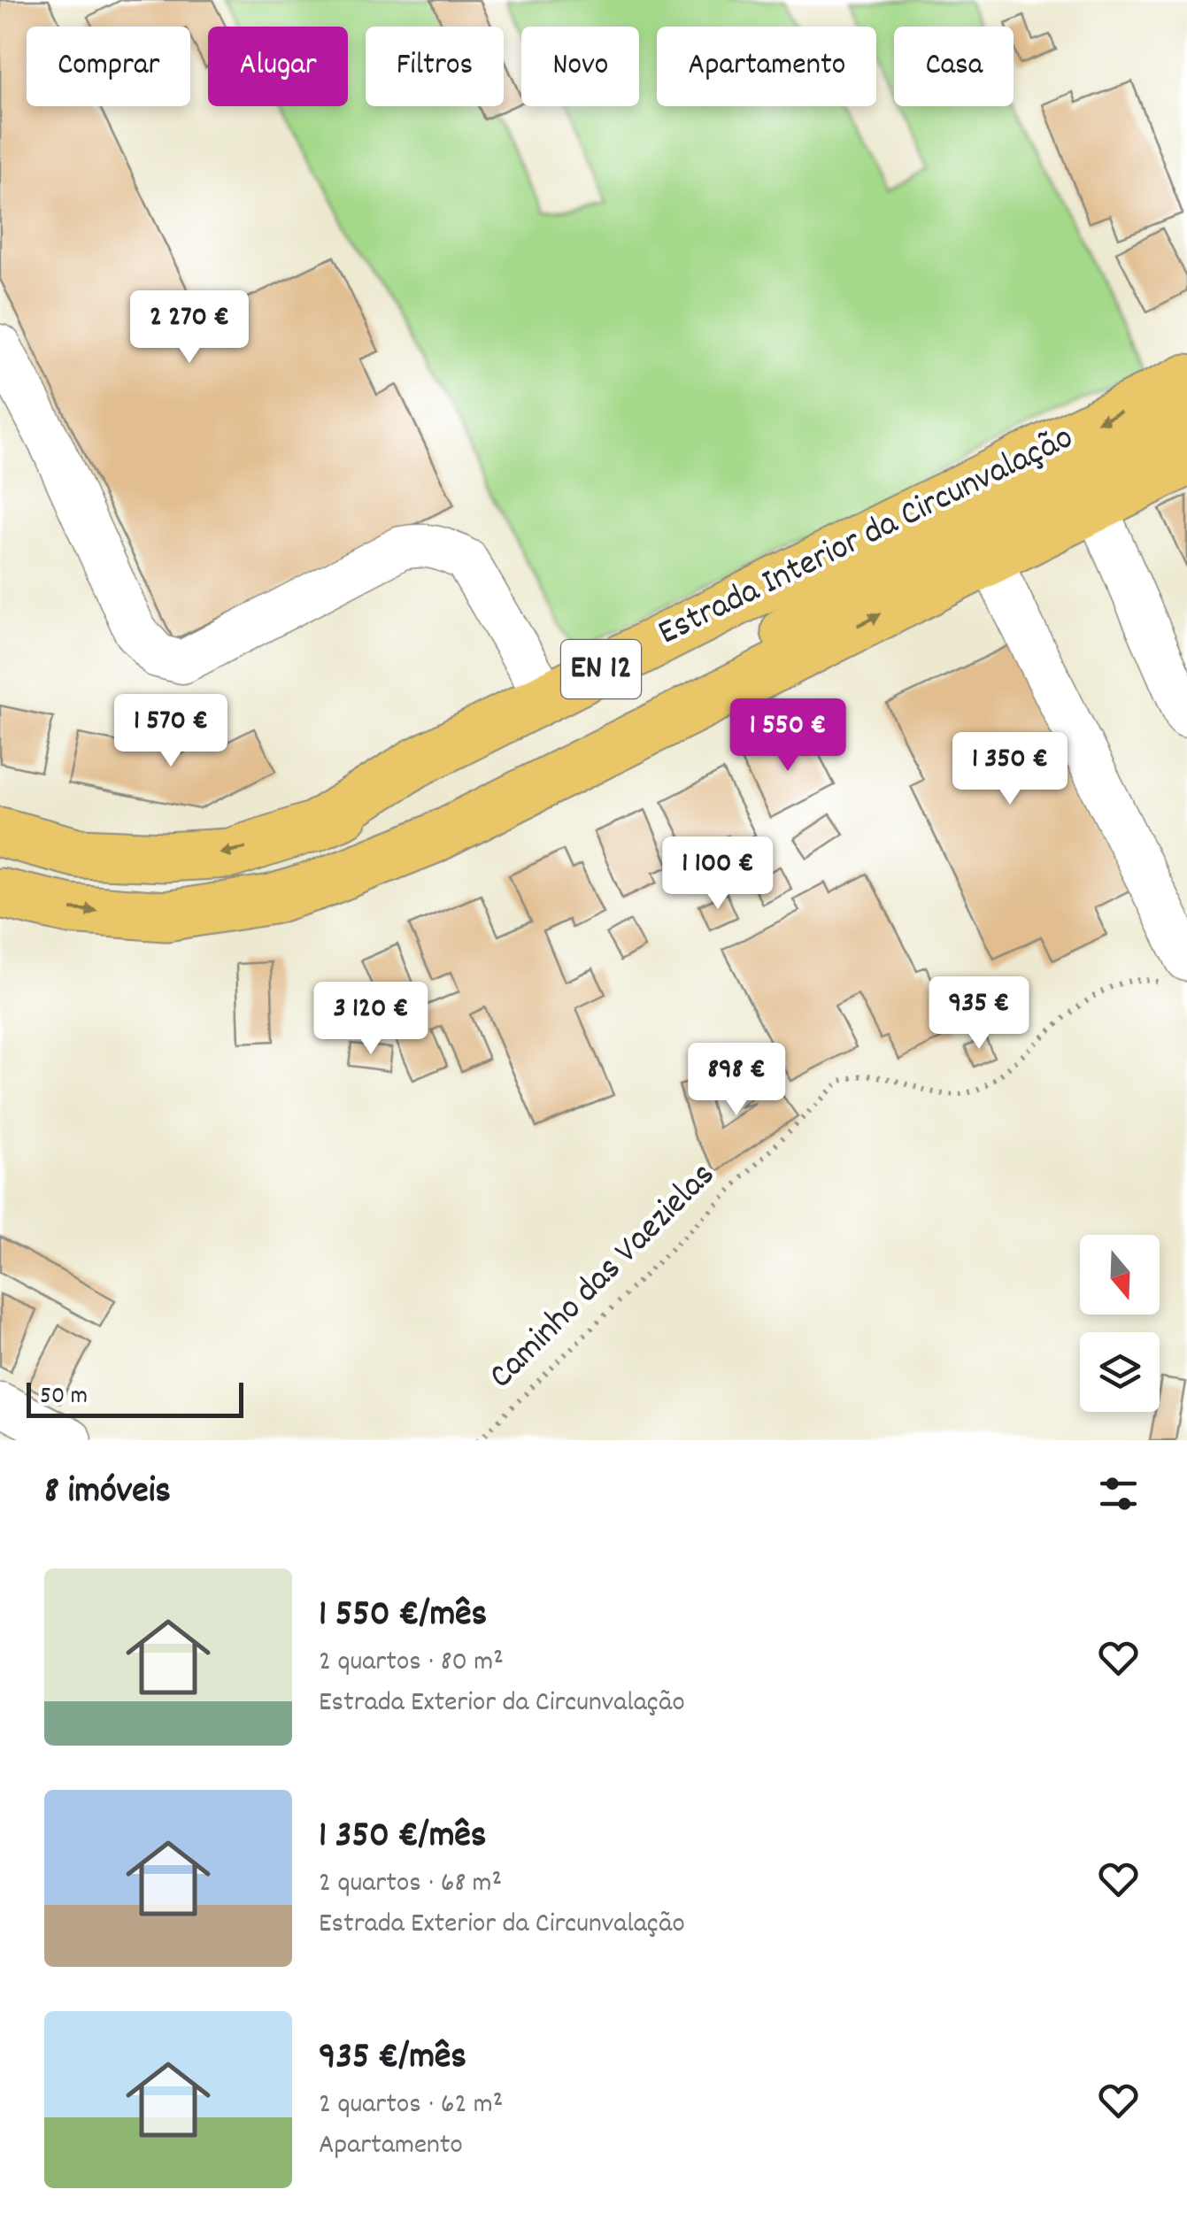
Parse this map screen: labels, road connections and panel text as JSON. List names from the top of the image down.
{
  "streets": {
    "main road": ["Estrada Interior da Circunvalação", "EN 12"],
    "path": ["Caminho das Vaezielas"]
  },
  "crossings": [
    ["Estrada Interior da Circunvalação", "EN 12"]
  ],
  "scale_bar": "50 m",
  "north": "bottom",
  "page": {
    "chip": [
      "Comprar",
      "Alugar",
      "Filtros",
      "Novo",
      "Apartamento",
      "Casa"
    ],
    "price": [
      "2 270 €",
      "1 570 €",
      "1 550 €",
      "1 350 €",
      "1 100 €",
      "935 €",
      "3 120 €",
      "898 €"
    ],
    "scale": "50 m",
    "heading": "8 imóveis",
    "list": [
      {
        "name": "1 550 €/mês",
        "note": "2 quartos · 80 m² · Estrada Exterior da Circunvalação"
      },
      {
        "name": "1 350 €/mês",
        "note": "2 quartos · 68 m² · Estrada Exterior da Circunvalação"
      },
      {
        "name": "935 €/mês",
        "note": "2 quartos · 62 m² · Apartamento"
      }
    ]
  }
}
